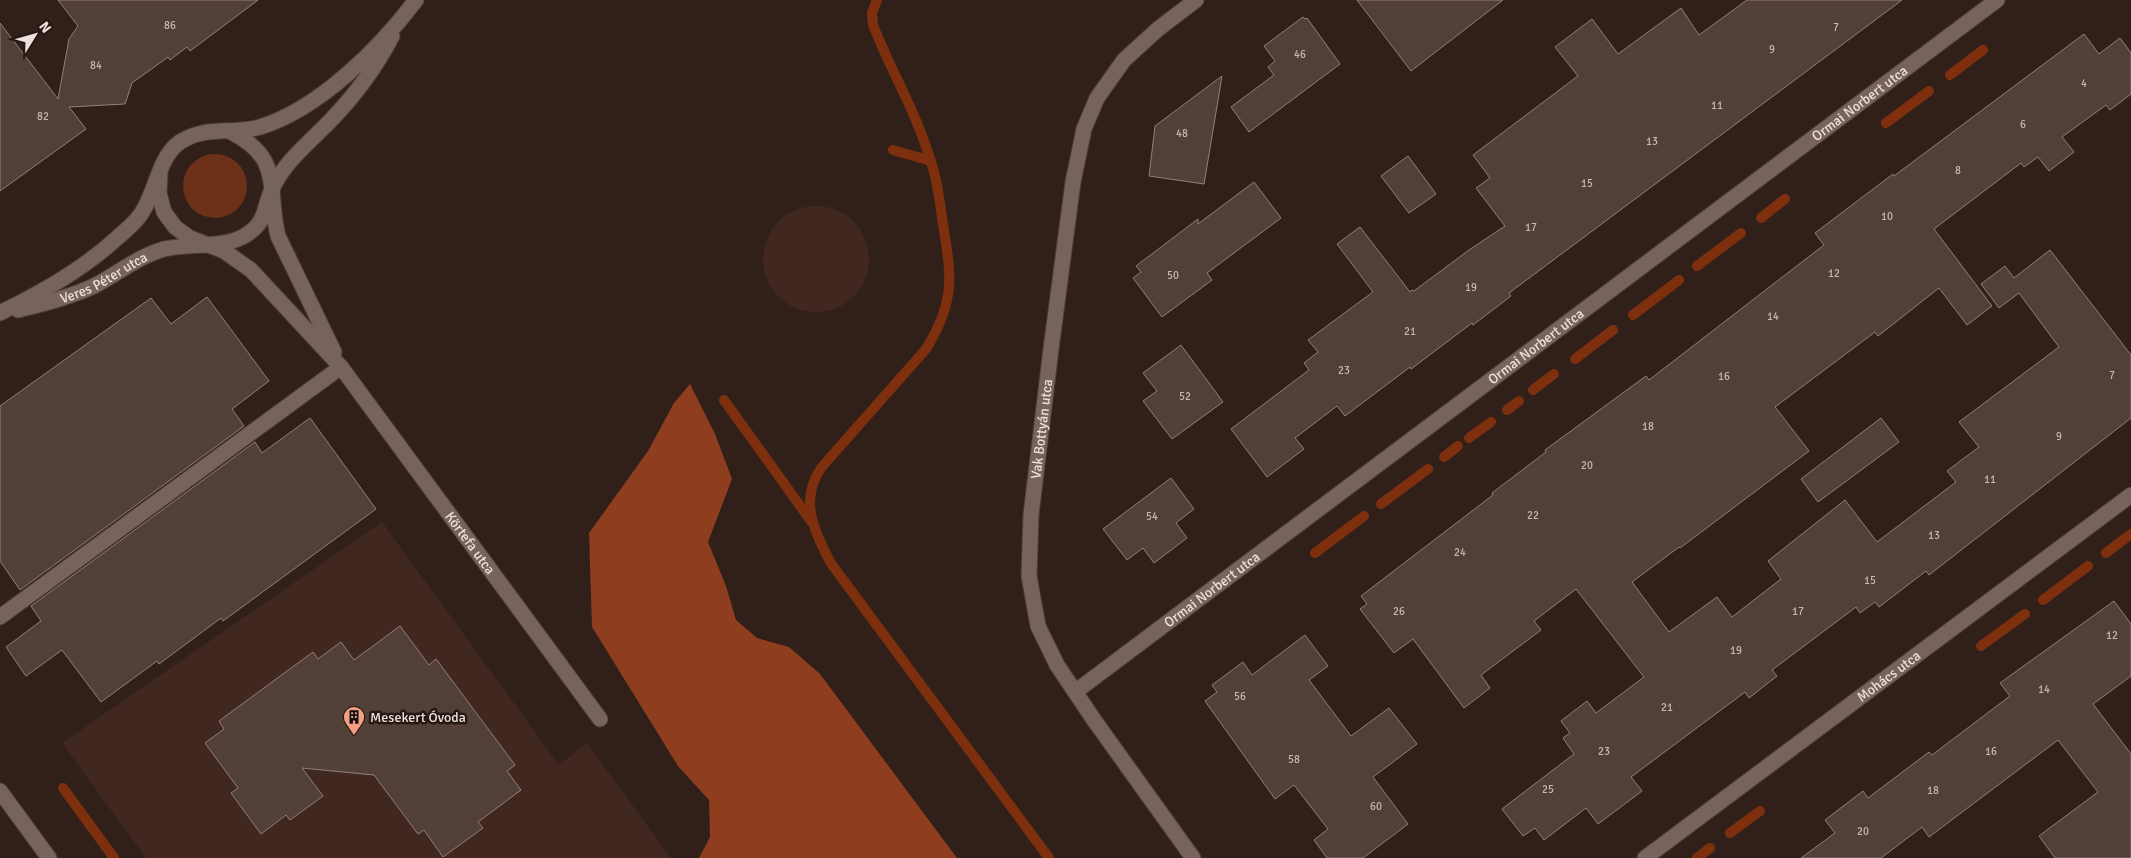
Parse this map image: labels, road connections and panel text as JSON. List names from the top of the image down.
{
  "streets": {
    "street": [
      "Ormai Norbert utca",
      "Veres Péter utca",
      "Vak Bottyán utca",
      "Körtefa utca",
      "Mohács utca"
    ]
  },
  "crossings": [
    ["Ormai Norbert utca", "Vak Bottyán utca"],
    ["Veres Péter utca", "Körtefa utca"]
  ],
  "places": {
    "building": ["Mesekert Óvoda"]
  },
  "house_numbers": [
    "86",
    "7",
    "9",
    "46",
    "84",
    "4",
    "11",
    "82",
    "6",
    "48",
    "13",
    "8",
    "15",
    "10",
    "17",
    "12",
    "50",
    "19",
    "14",
    "21",
    "23",
    "7",
    "16",
    "52",
    "18",
    "9",
    "20",
    "11",
    "22",
    "54",
    "13",
    "24",
    "15",
    "26",
    "17",
    "12",
    "19",
    "14",
    "56",
    "21",
    "23",
    "16",
    "58",
    "25",
    "18",
    "60",
    "20"
  ],
  "north": "top right"
}
